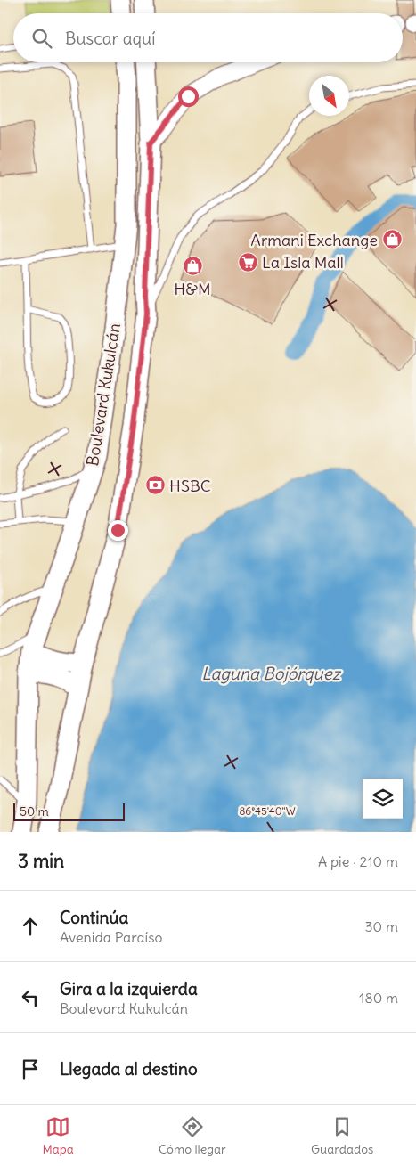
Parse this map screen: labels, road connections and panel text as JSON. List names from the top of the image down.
{
  "streets": {
    "main road": ["Boulevard Kukulcán"]
  },
  "water": ["Laguna Bojórquez"],
  "places": {
    "shop": ["Armani Exchange", "H&M"],
    "supermarket": ["La Isla Mall"],
    "bank": ["HSBC"]
  },
  "scale_bar": "50 m",
  "north": "bottom right",
  "page": {
    "search": "Buscar aquí",
    "scale": "50 m",
    "heading": ["3 min", "A pie · 210 m"],
    "list": [
      ["Continúa", "Avenida Paraíso", "30 m"],
      ["Gira a la izquierda", "Boulevard Kukulcán", "180 m"],
      "Llegada al destino"
    ],
    "nav": ["Mapa", "Cómo llegar", "Guardados"]
  },
  "coordinates": ["86°45'40\"W"]
}
